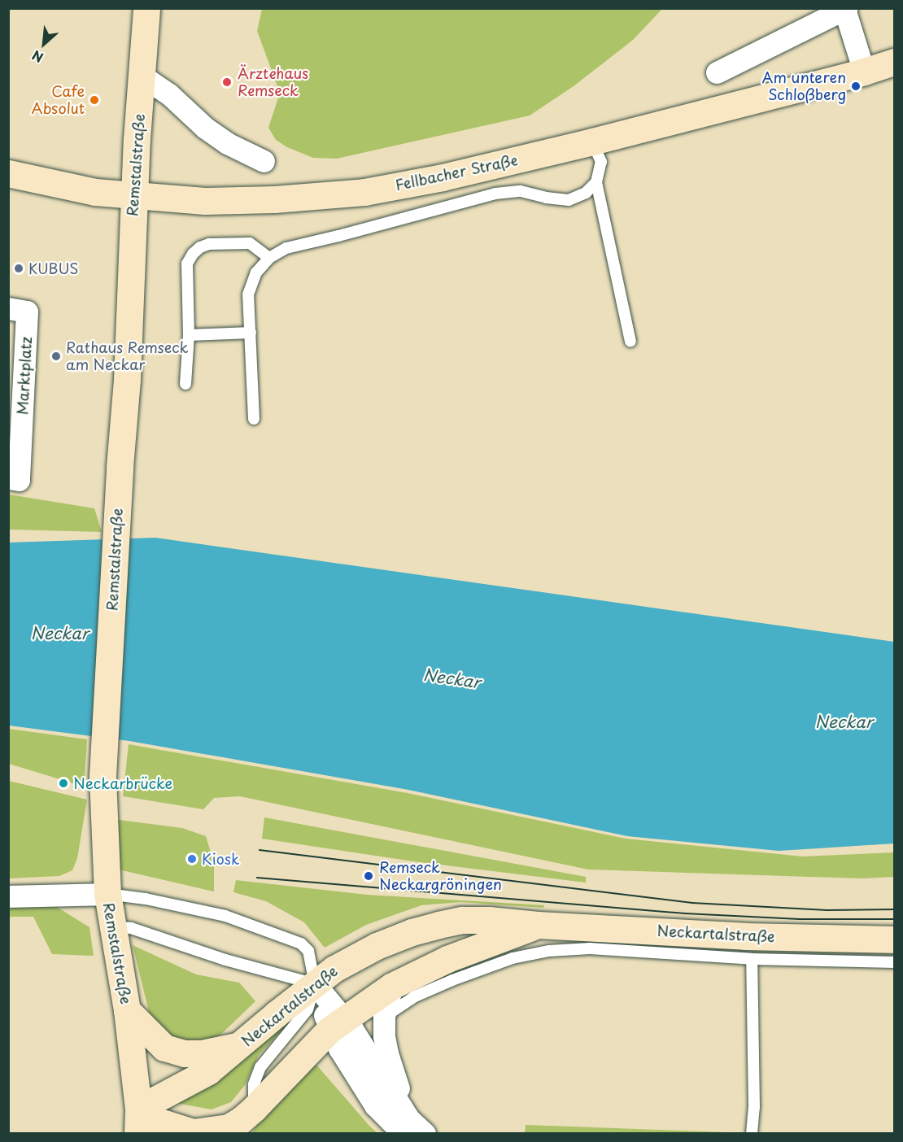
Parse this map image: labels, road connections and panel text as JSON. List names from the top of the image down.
{
  "streets": {
    "main road": ["Remstalstraße", "Fellbacher Straße", "Neckartalstraße"],
    "street": ["Marktplatz"]
  },
  "crossings": [
    ["Remstalstraße", "Fellbacher Straße"],
    ["Remstalstraße", "Neckartalstraße"]
  ],
  "water": ["Neckar"],
  "places": [
    "Ärztehaus Remseck",
    "Am unteren Schloßberg",
    "Cafe Absolut",
    "KUBUS",
    "Rathaus Remseck am Neckar",
    "Neckarbrücke",
    "Kiosk",
    "Remseck Neckargröningen"
  ],
  "north": "bottom left"
}
